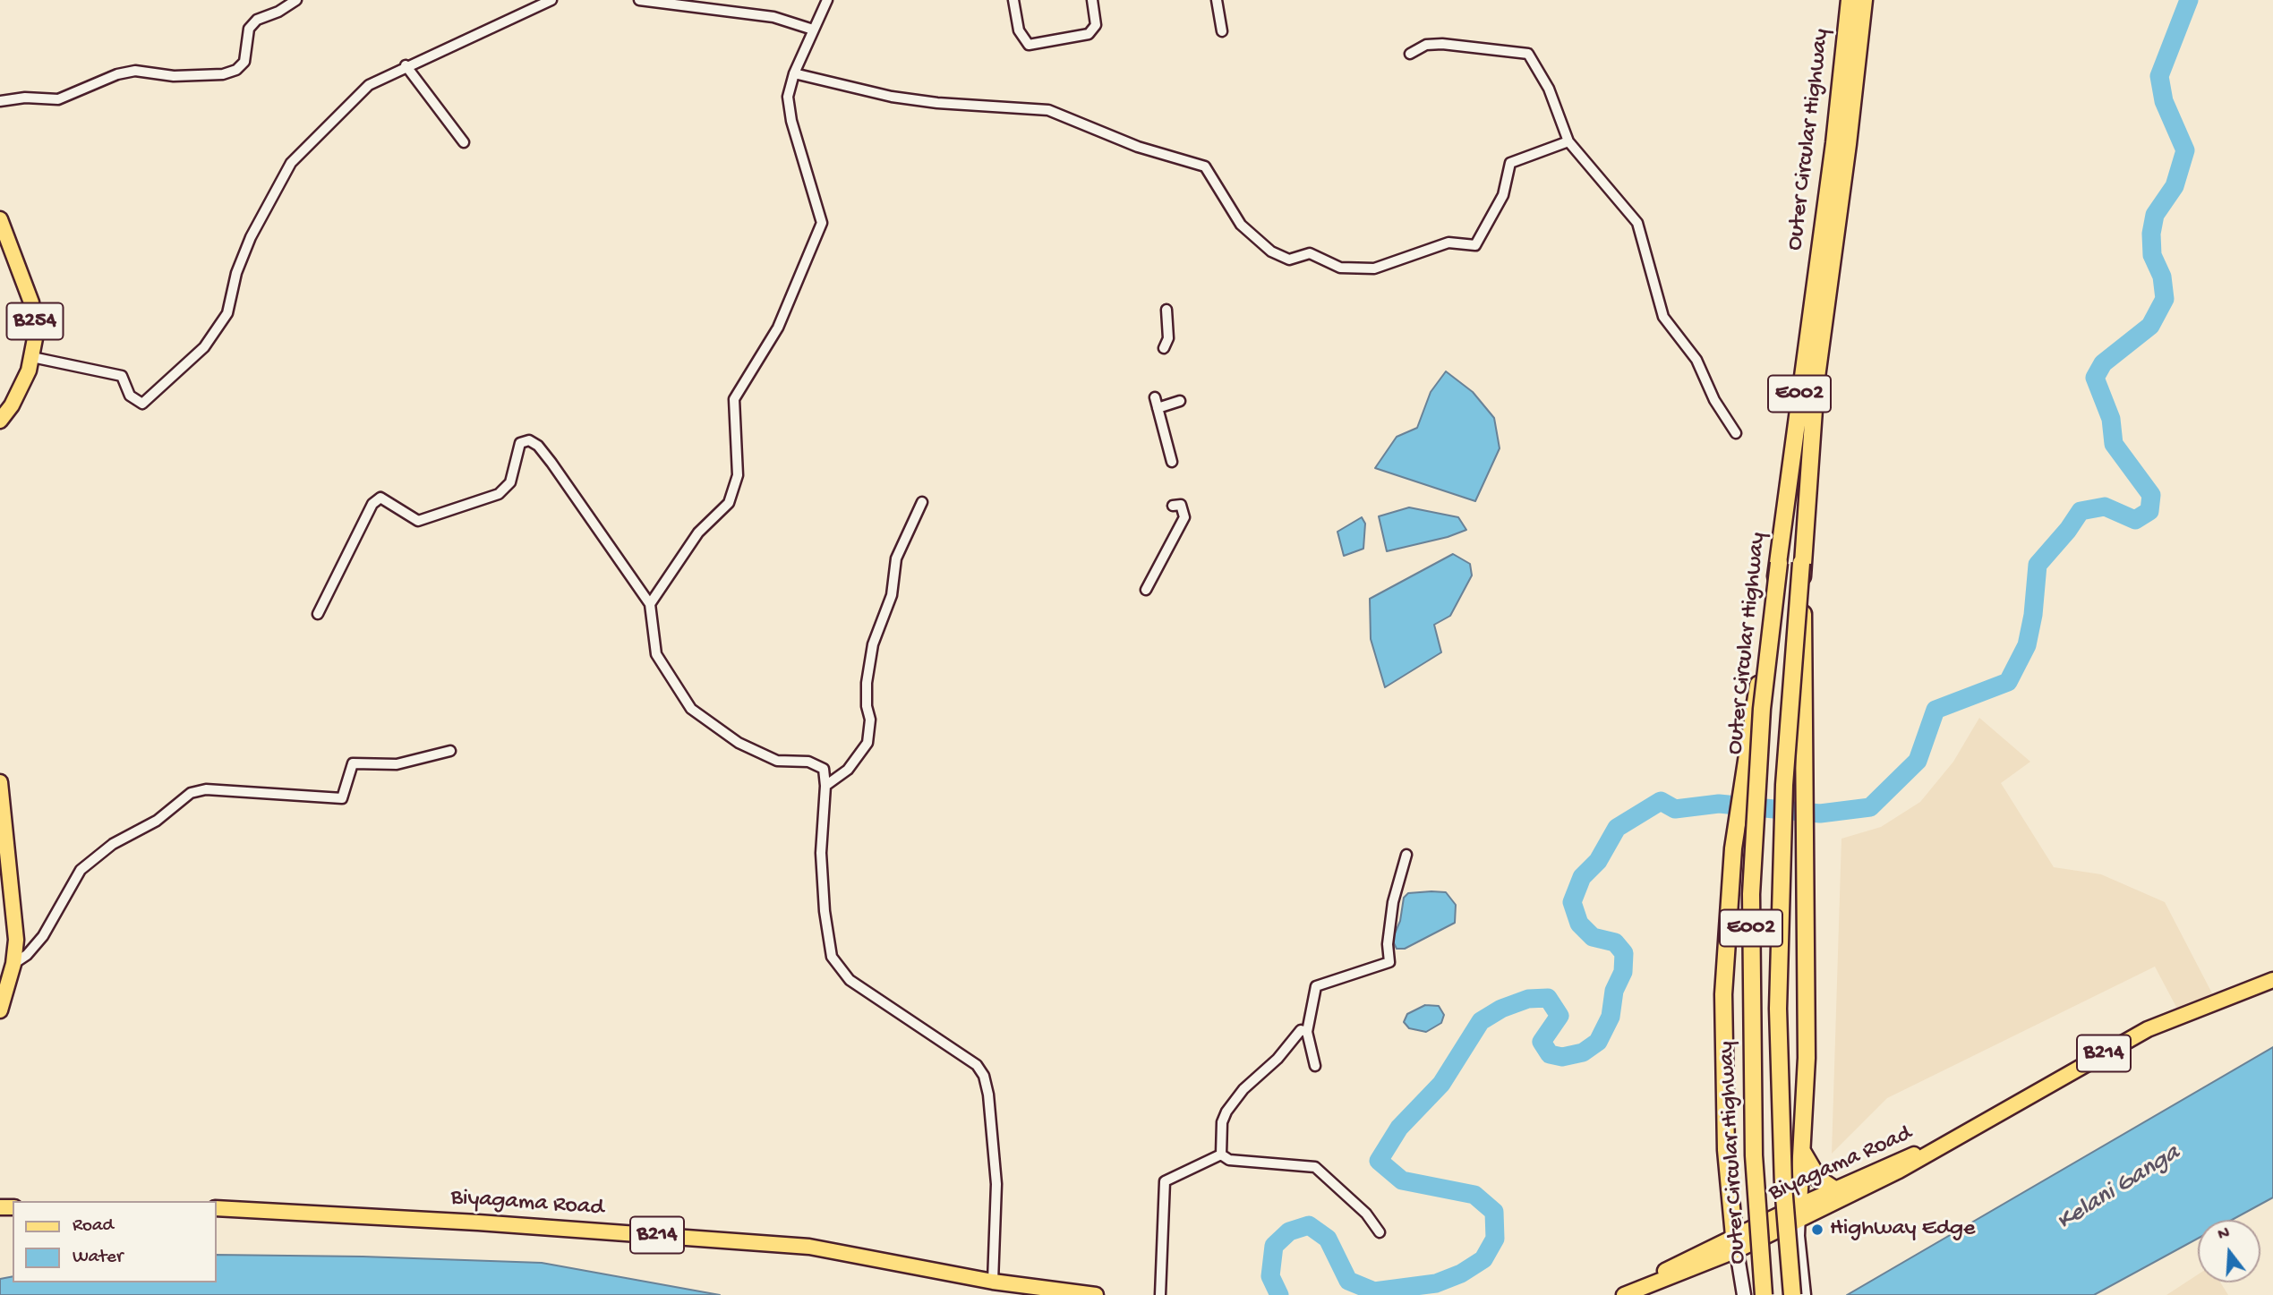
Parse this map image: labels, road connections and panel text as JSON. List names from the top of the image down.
{
  "streets": {
    "highway": ["Outer Circular Highway", "E002"],
    "main road": ["B254", "B214", "Biyagama Road"]
  },
  "water": ["Kelani Ganga"],
  "places": ["Highway Edge"],
  "legend": ["Road", "Water"],
  "north": "top"
}
